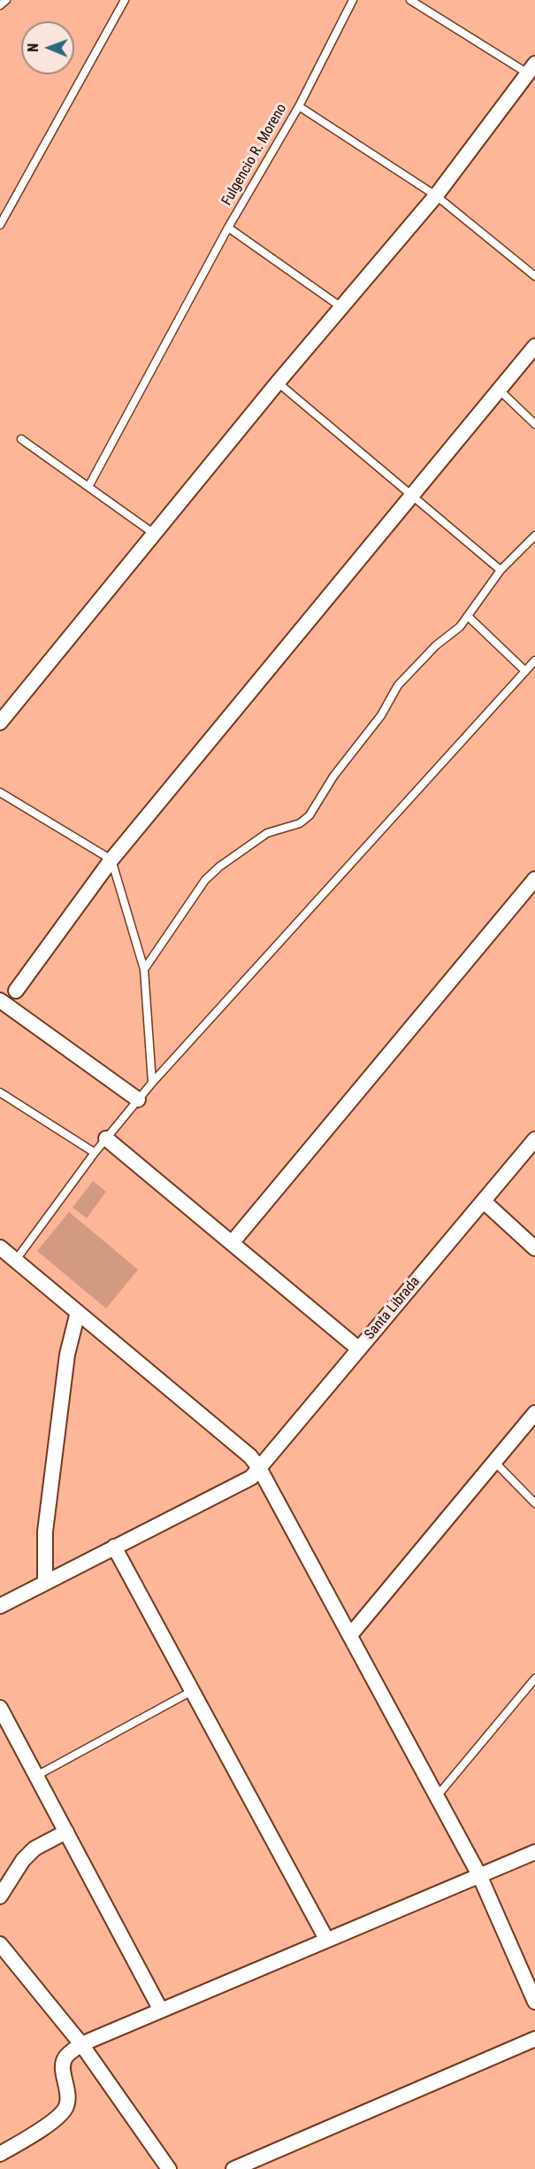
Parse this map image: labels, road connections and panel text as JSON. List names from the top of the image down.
{
  "streets": {
    "street": ["Santa Librada"],
    "lane": ["Fulgencio R. Moreno"]
  },
  "north": "left"
}
